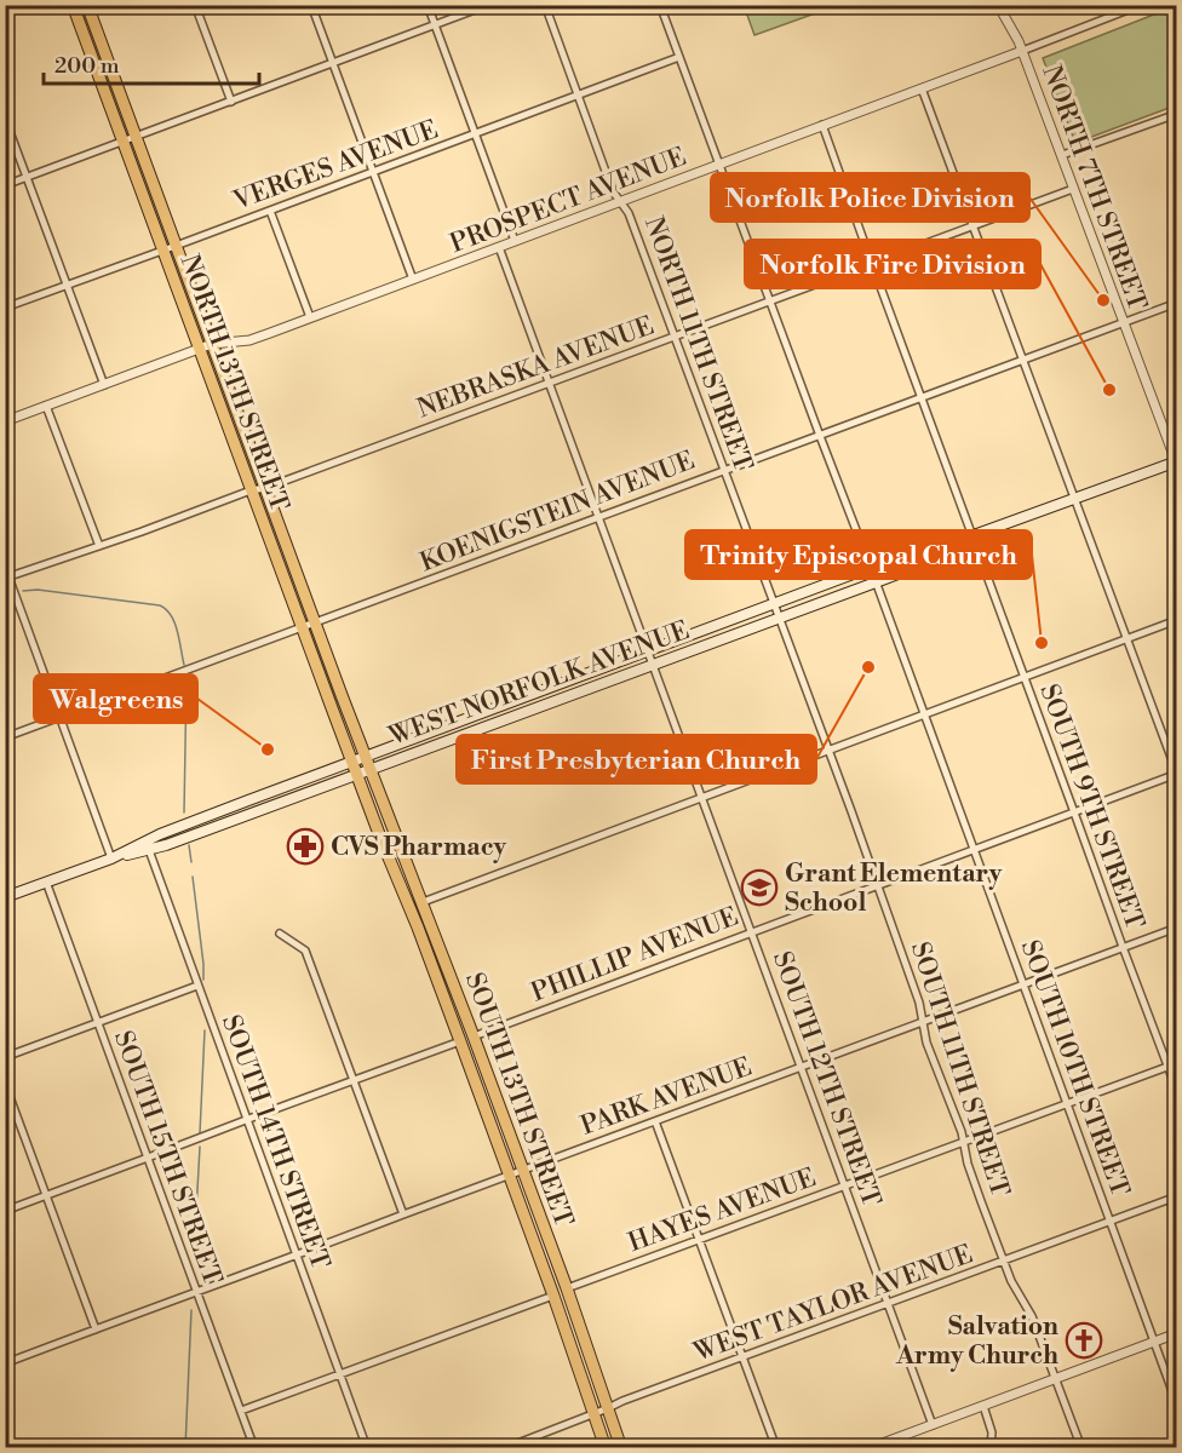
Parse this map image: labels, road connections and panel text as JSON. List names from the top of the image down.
{
  "streets": {
    "highway": ["NORTH 13TH STREET", "SOUTH 13TH STREET"],
    "main road": ["WEST NORFOLK AVENUE"],
    "street": [
      "VERGES AVENUE",
      "NORTH 7TH STREET",
      "PROSPECT AVENUE",
      "NORTH 11TH STREET",
      "NEBRASKA AVENUE",
      "KOENIGSTEIN AVENUE",
      "SOUTH 9TH STREET",
      "PHILLIP AVENUE",
      "SOUTH 10TH STREET",
      "SOUTH 11TH STREET",
      "SOUTH 12TH STREET",
      "PARK AVENUE",
      "SOUTH 14TH STREET",
      "SOUTH 15TH STREET",
      "HAYES AVENUE",
      "WEST TAYLOR AVENUE"
    ]
  },
  "crossings": [
    ["VERGES AVENUE", "NORTH 11TH STREET"],
    ["VERGES AVENUE", "NORTH 13TH STREET"],
    ["VERGES AVENUE", "SOUTH 10TH STREET"],
    ["NORTH 7TH STREET", "PROSPECT AVENUE"],
    ["NORTH 7TH STREET", "NEBRASKA AVENUE"],
    ["NORTH 7TH STREET", "KOENIGSTEIN AVENUE"],
    ["NORTH 7TH STREET", "WEST NORFOLK AVENUE"],
    ["PROSPECT AVENUE", "NORTH 11TH STREET"],
    ["PROSPECT AVENUE", "NORTH 13TH STREET"],
    ["PROSPECT AVENUE", "SOUTH 9TH STREET"],
    ["PROSPECT AVENUE", "SOUTH 10TH STREET"],
    ["PROSPECT AVENUE", "SOUTH 12TH STREET"],
    ["NORTH 11TH STREET", "NEBRASKA AVENUE"],
    ["NORTH 11TH STREET", "KOENIGSTEIN AVENUE"],
    ["NORTH 11TH STREET", "WEST NORFOLK AVENUE"],
    ["NORTH 11TH STREET", "SOUTH 11TH STREET"],
    ["NEBRASKA AVENUE", "NORTH 13TH STREET"],
    ["NEBRASKA AVENUE", "SOUTH 9TH STREET"],
    ["NEBRASKA AVENUE", "SOUTH 10TH STREET"],
    ["NEBRASKA AVENUE", "SOUTH 12TH STREET"],
    ["NORTH 13TH STREET", "KOENIGSTEIN AVENUE"],
    ["NORTH 13TH STREET", "WEST NORFOLK AVENUE"],
    ["NORTH 13TH STREET", "SOUTH 13TH STREET"],
    ["KOENIGSTEIN AVENUE", "SOUTH 9TH STREET"],
    ["KOENIGSTEIN AVENUE", "SOUTH 10TH STREET"],
    ["KOENIGSTEIN AVENUE", "SOUTH 12TH STREET"],
    ["WEST NORFOLK AVENUE", "SOUTH 9TH STREET"],
    ["WEST NORFOLK AVENUE", "SOUTH 10TH STREET"],
    ["WEST NORFOLK AVENUE", "SOUTH 11TH STREET"],
    ["WEST NORFOLK AVENUE", "SOUTH 12TH STREET"],
    ["WEST NORFOLK AVENUE", "SOUTH 13TH STREET"],
    ["WEST NORFOLK AVENUE", "SOUTH 14TH STREET"],
    ["WEST NORFOLK AVENUE", "SOUTH 15TH STREET"],
    ["SOUTH 9TH STREET", "PHILLIP AVENUE"],
    ["SOUTH 9TH STREET", "PARK AVENUE"],
    ["SOUTH 9TH STREET", "HAYES AVENUE"],
    ["PHILLIP AVENUE", "SOUTH 10TH STREET"],
    ["PHILLIP AVENUE", "SOUTH 11TH STREET"],
    ["PHILLIP AVENUE", "SOUTH 12TH STREET"],
    ["PHILLIP AVENUE", "SOUTH 13TH STREET"],
    ["SOUTH 10TH STREET", "PARK AVENUE"],
    ["SOUTH 10TH STREET", "HAYES AVENUE"],
    ["SOUTH 10TH STREET", "WEST TAYLOR AVENUE"],
    ["SOUTH 11TH STREET", "PARK AVENUE"],
    ["SOUTH 11TH STREET", "HAYES AVENUE"],
    ["SOUTH 11TH STREET", "WEST TAYLOR AVENUE"],
    ["SOUTH 12TH STREET", "PARK AVENUE"],
    ["SOUTH 12TH STREET", "HAYES AVENUE"],
    ["SOUTH 12TH STREET", "WEST TAYLOR AVENUE"],
    ["PARK AVENUE", "SOUTH 13TH STREET"],
    ["PARK AVENUE", "SOUTH 14TH STREET"],
    ["PARK AVENUE", "SOUTH 15TH STREET"],
    ["SOUTH 13TH STREET", "HAYES AVENUE"],
    ["SOUTH 13TH STREET", "WEST TAYLOR AVENUE"]
  ],
  "places": {
    "other": [
      "Norfolk Police Division",
      "Norfolk Fire Division",
      "Trinity Episcopal Church",
      "First Presbyterian Church",
      "Walgreens"
    ],
    "pharmacy": ["CVS Pharmacy"],
    "school or university": ["Grant Elementary School"],
    "church": ["Salvation Army Church"]
  },
  "scale_bar": "200 m"
}
